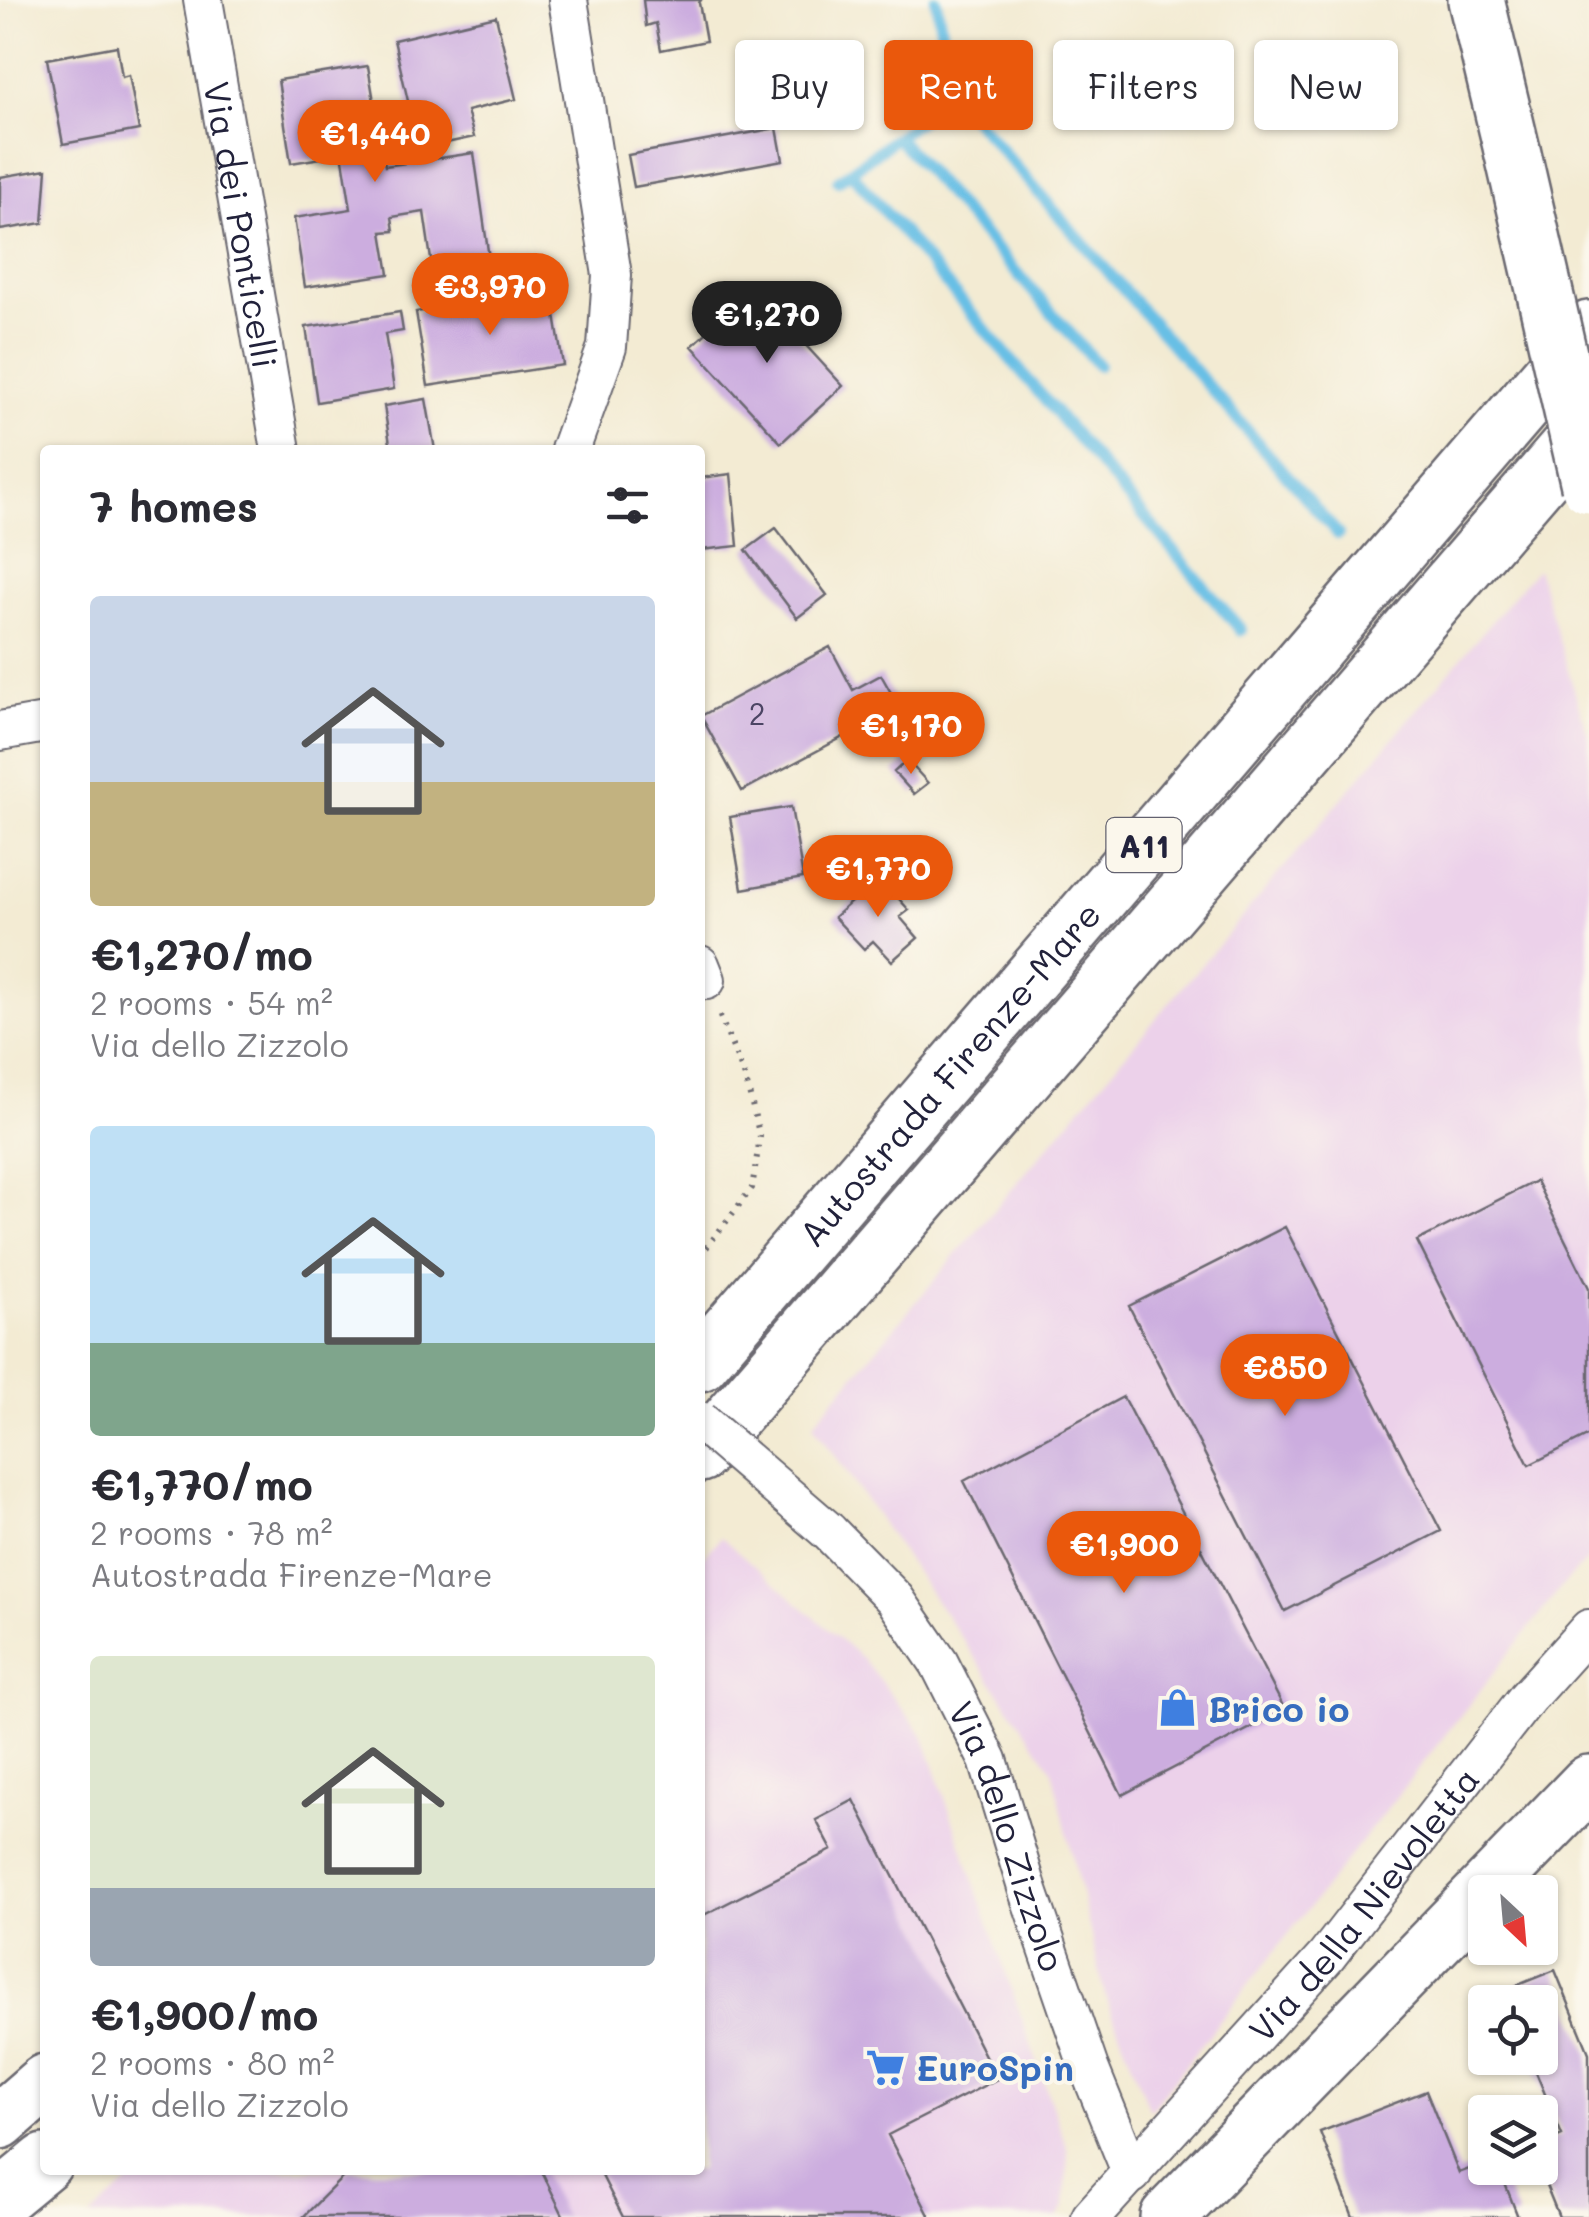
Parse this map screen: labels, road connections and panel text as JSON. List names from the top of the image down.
{
  "streets": {
    "main road": ["A11", "Autostrada Firenze-Mare"],
    "street": ["Via dei Ponticelli", "Via dello Zizzolo", "Via della Nievoletta"]
  },
  "crossings": [
    ["Via dello Zizzolo", "Via della Nievoletta"]
  ],
  "places": {
    "shop": ["Brico io"],
    "supermarket": ["EuroSpin"]
  },
  "house_numbers": ["2"],
  "north": "bottom right",
  "page": {
    "chip": [
      "Buy",
      "Rent",
      "Filters",
      "New"
    ],
    "price": [
      "€1,440",
      "€3,970",
      "€1,270",
      "€1,170",
      "€1,770",
      "€850",
      "€1,900"
    ],
    "heading": "7 homes",
    "list": [
      {
        "name": "€1,270/mo",
        "note": "2 rooms · 54 m² · Via dello Zizzolo"
      },
      {
        "name": "€1,770/mo",
        "note": "2 rooms · 78 m² · Autostrada Firenze-Mare"
      },
      {
        "name": "€1,900/mo",
        "note": "2 rooms · 80 m² · Via dello Zizzolo"
      }
    ]
  }
}
